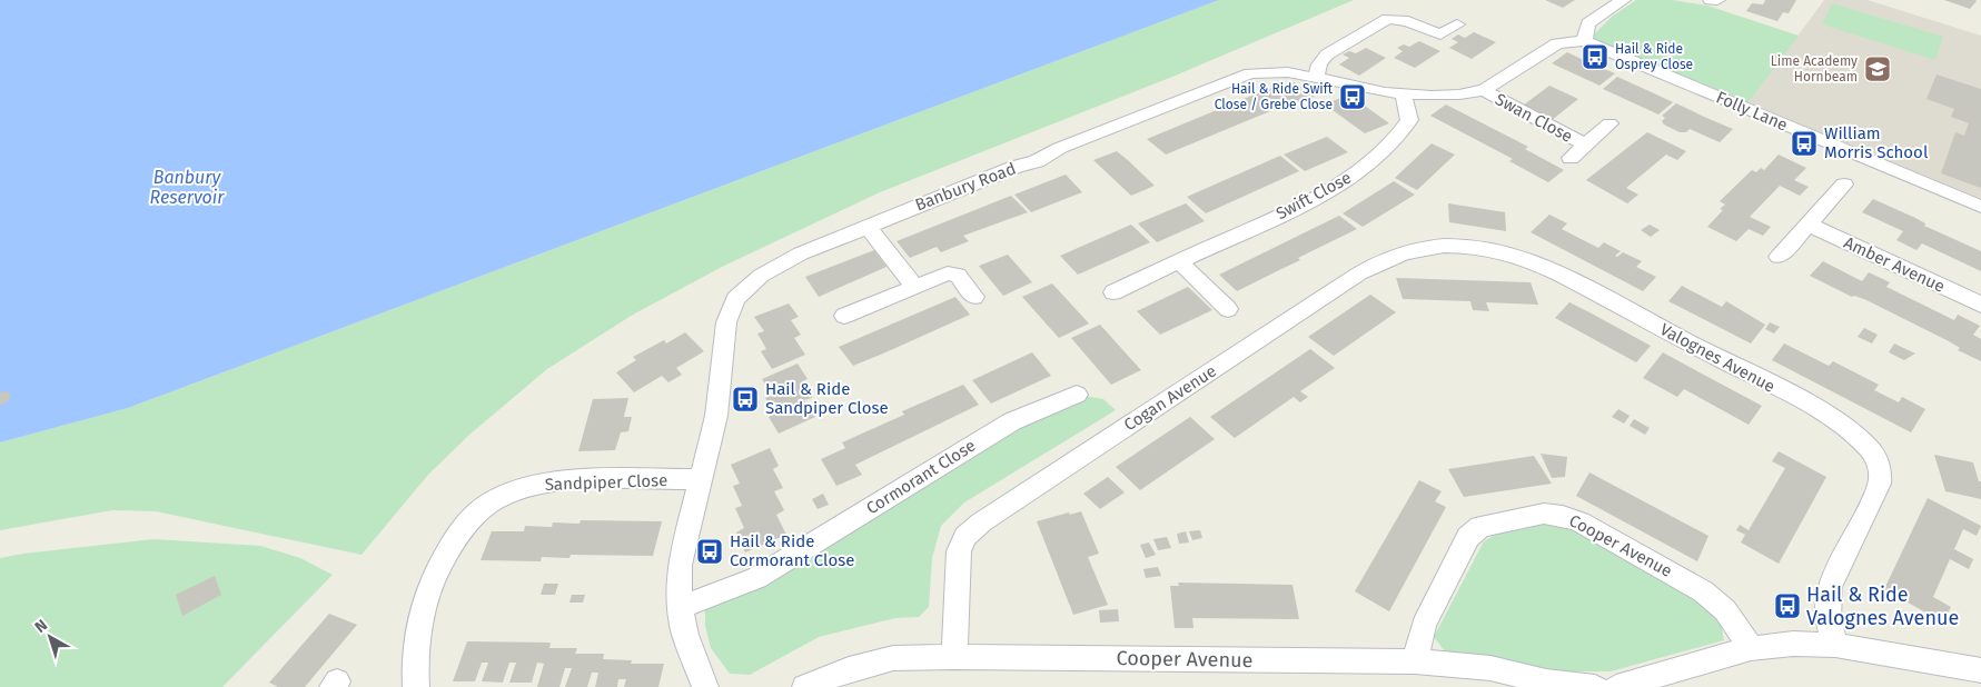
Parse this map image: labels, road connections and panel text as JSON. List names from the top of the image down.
{
  "streets": {
    "street": [
      "Folly Lane",
      "Swan Close",
      "Banbury Road",
      "Swift Close",
      "Amber Avenue",
      "Valognes Avenue",
      "Cogan Avenue",
      "Cormorant Close",
      "Sandpiper Close",
      "Cooper Avenue"
    ]
  },
  "crossings": [
    ["Folly Lane", "Banbury Road"],
    ["Swan Close", "Banbury Road"],
    ["Banbury Road", "Swift Close"],
    ["Banbury Road", "Cormorant Close"],
    ["Banbury Road", "Sandpiper Close"],
    ["Valognes Avenue", "Cogan Avenue"],
    ["Cogan Avenue", "Cooper Avenue"]
  ],
  "water": ["Banbury Reservoir"],
  "places": {
    "bus stop": [
      "Hail & Ride Osprey Close",
      "Hail & Ride Swift Close / Grebe Close",
      "William Morris School",
      "Hail & Ride Sandpiper Close",
      "Hail & Ride Cormorant Close",
      "Hail & Ride Valognes Avenue"
    ],
    "school or university": ["Lime Academy Hornbeam"]
  },
  "north": "top left"
}
